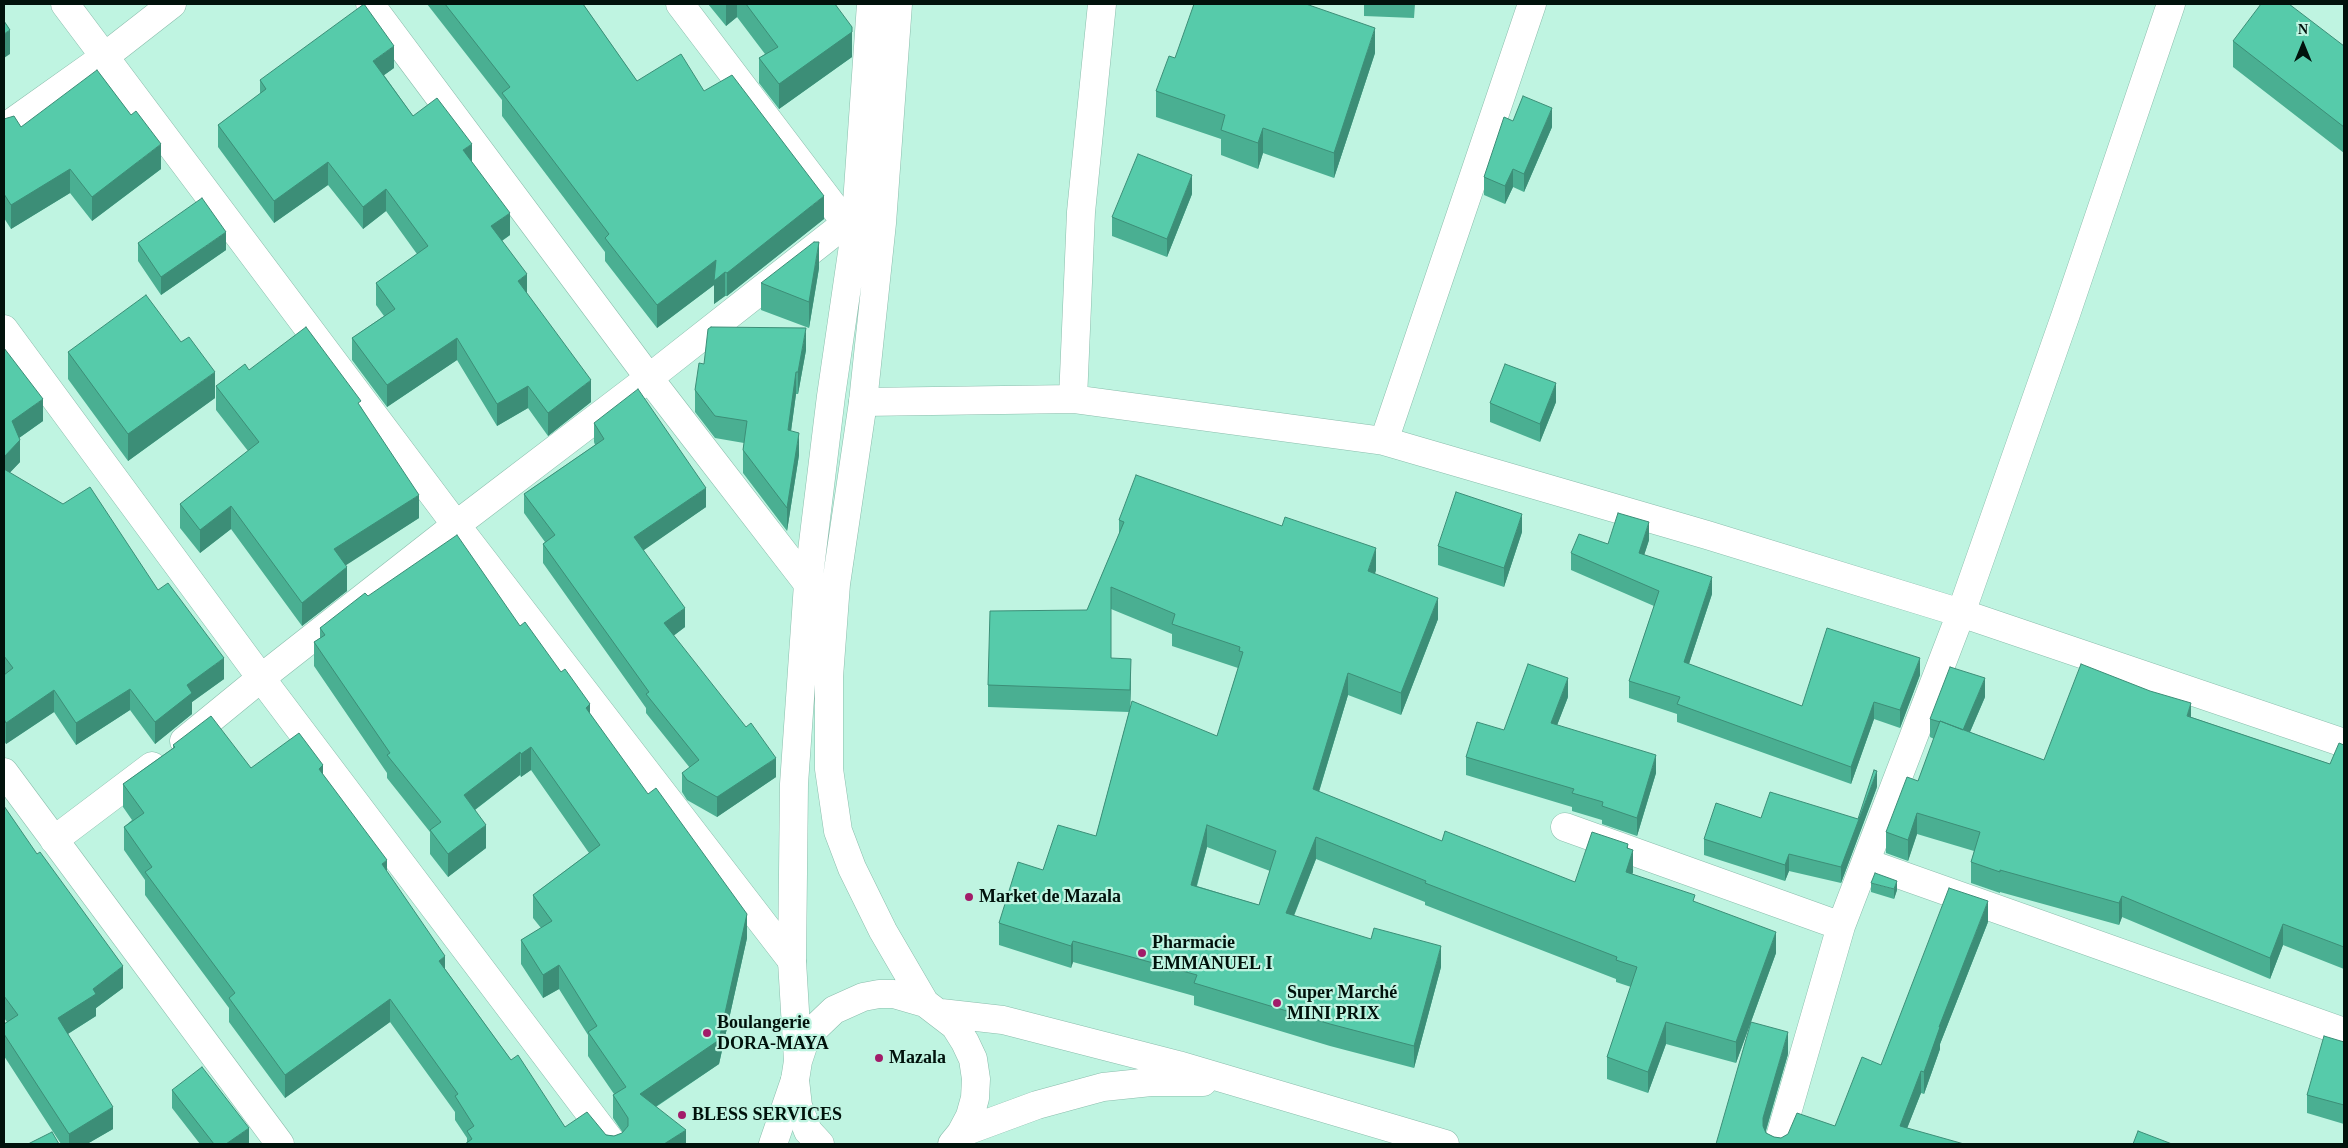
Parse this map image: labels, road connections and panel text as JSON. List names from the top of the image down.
{
  "places": [
    "Market de Mazala",
    "Pharmacie EMMANUEL I",
    "Super Marché MINI PRIX",
    "Boulangerie DORA-MAYA",
    "Mazala",
    "BLESS SERVICES"
  ],
  "north": "top"
}
